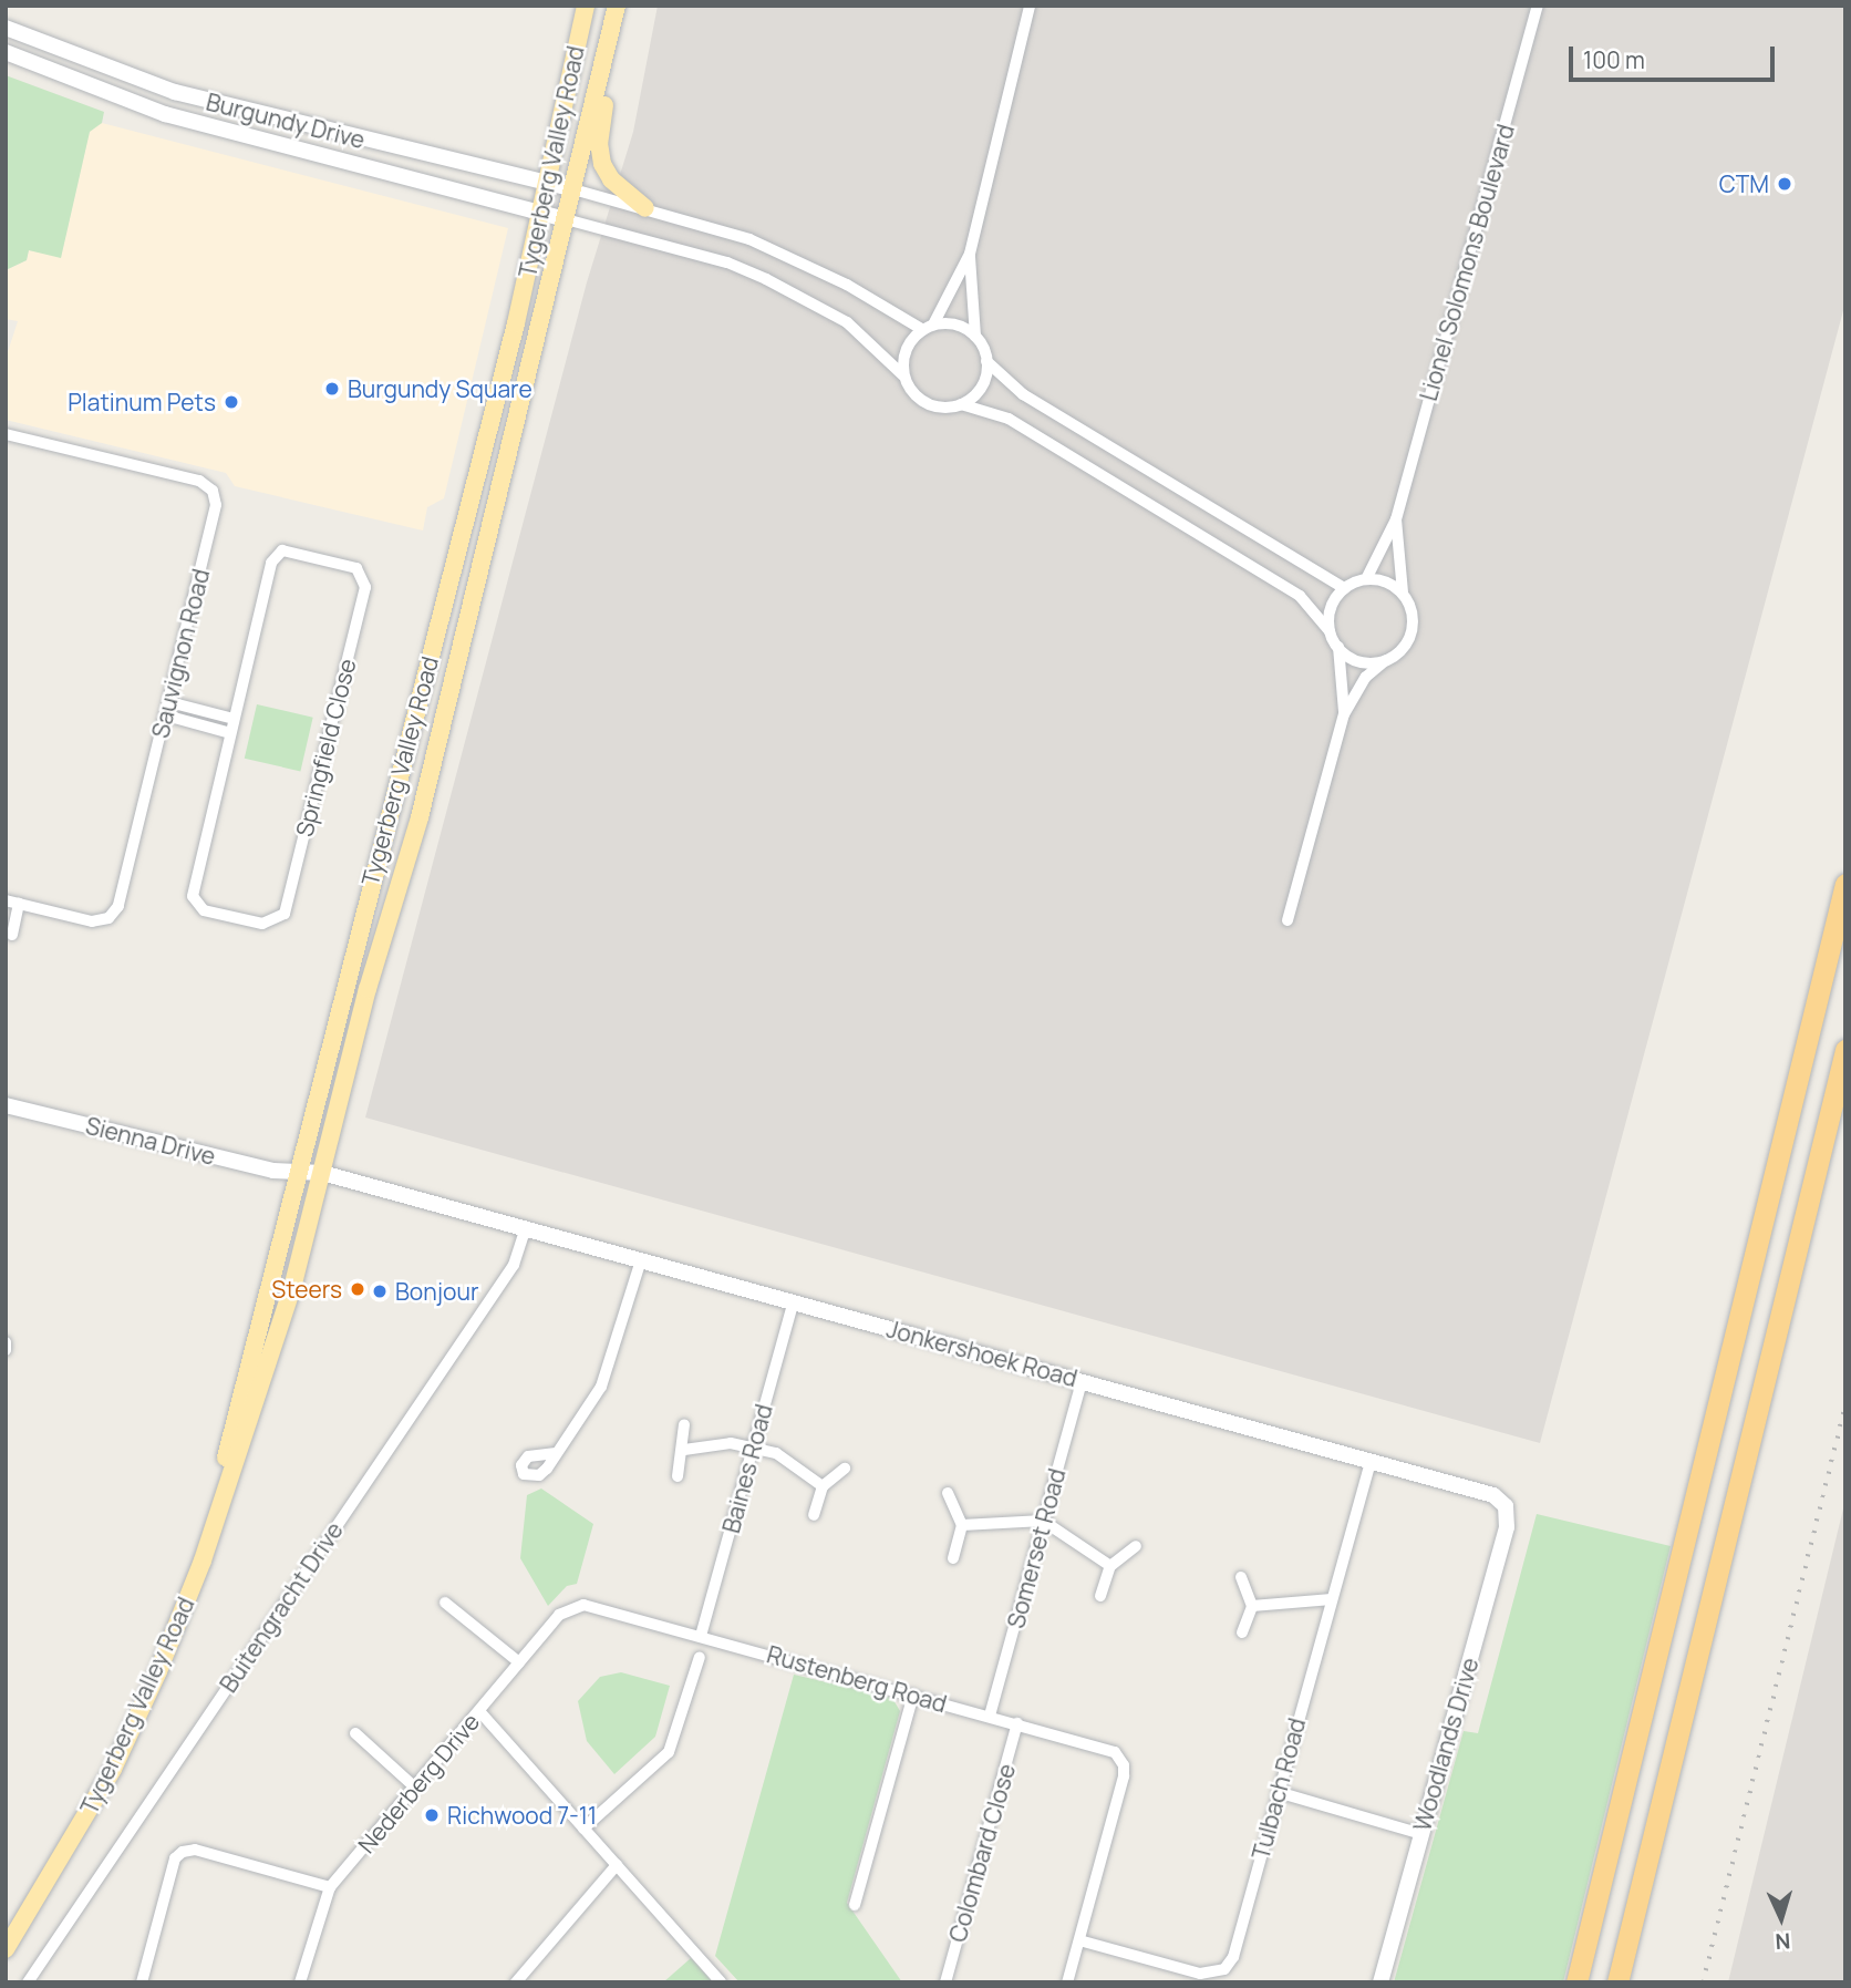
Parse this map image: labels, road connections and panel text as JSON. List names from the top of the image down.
{
  "streets": {
    "main road": ["Tygerberg Valley Road"],
    "street": [
      "Burgundy Drive",
      "Lionel Solomons Boulevard",
      "Sauvignon Road",
      "Springfield Close",
      "Sienna Drive",
      "Jonkershoek Road",
      "Baines Road",
      "Somerset Road",
      "Buitengracht Drive",
      "Rustenberg Road",
      "Woodlands Drive",
      "Nederberg Drive",
      "Tulbach Road",
      "Colombard Close"
    ]
  },
  "crossings": [
    ["Burgundy Drive", "Tygerberg Valley Road"],
    ["Tygerberg Valley Road", "Sienna Drive"],
    ["Tygerberg Valley Road", "Jonkershoek Road"],
    ["Sienna Drive", "Jonkershoek Road"],
    ["Jonkershoek Road", "Baines Road"],
    ["Jonkershoek Road", "Somerset Road"],
    ["Jonkershoek Road", "Buitengracht Drive"],
    ["Jonkershoek Road", "Woodlands Drive"],
    ["Jonkershoek Road", "Tulbach Road"],
    ["Baines Road", "Rustenberg Road"],
    ["Somerset Road", "Rustenberg Road"],
    ["Rustenberg Road", "Nederberg Drive"],
    ["Rustenberg Road", "Tulbach Road"],
    ["Rustenberg Road", "Colombard Close"]
  ],
  "places": [
    "CTM",
    "Burgundy Square",
    "Platinum Pets",
    "Steers",
    "Bonjour",
    "Richwood 7-11"
  ],
  "scale_bar": "100 m",
  "north": "bottom"
}
